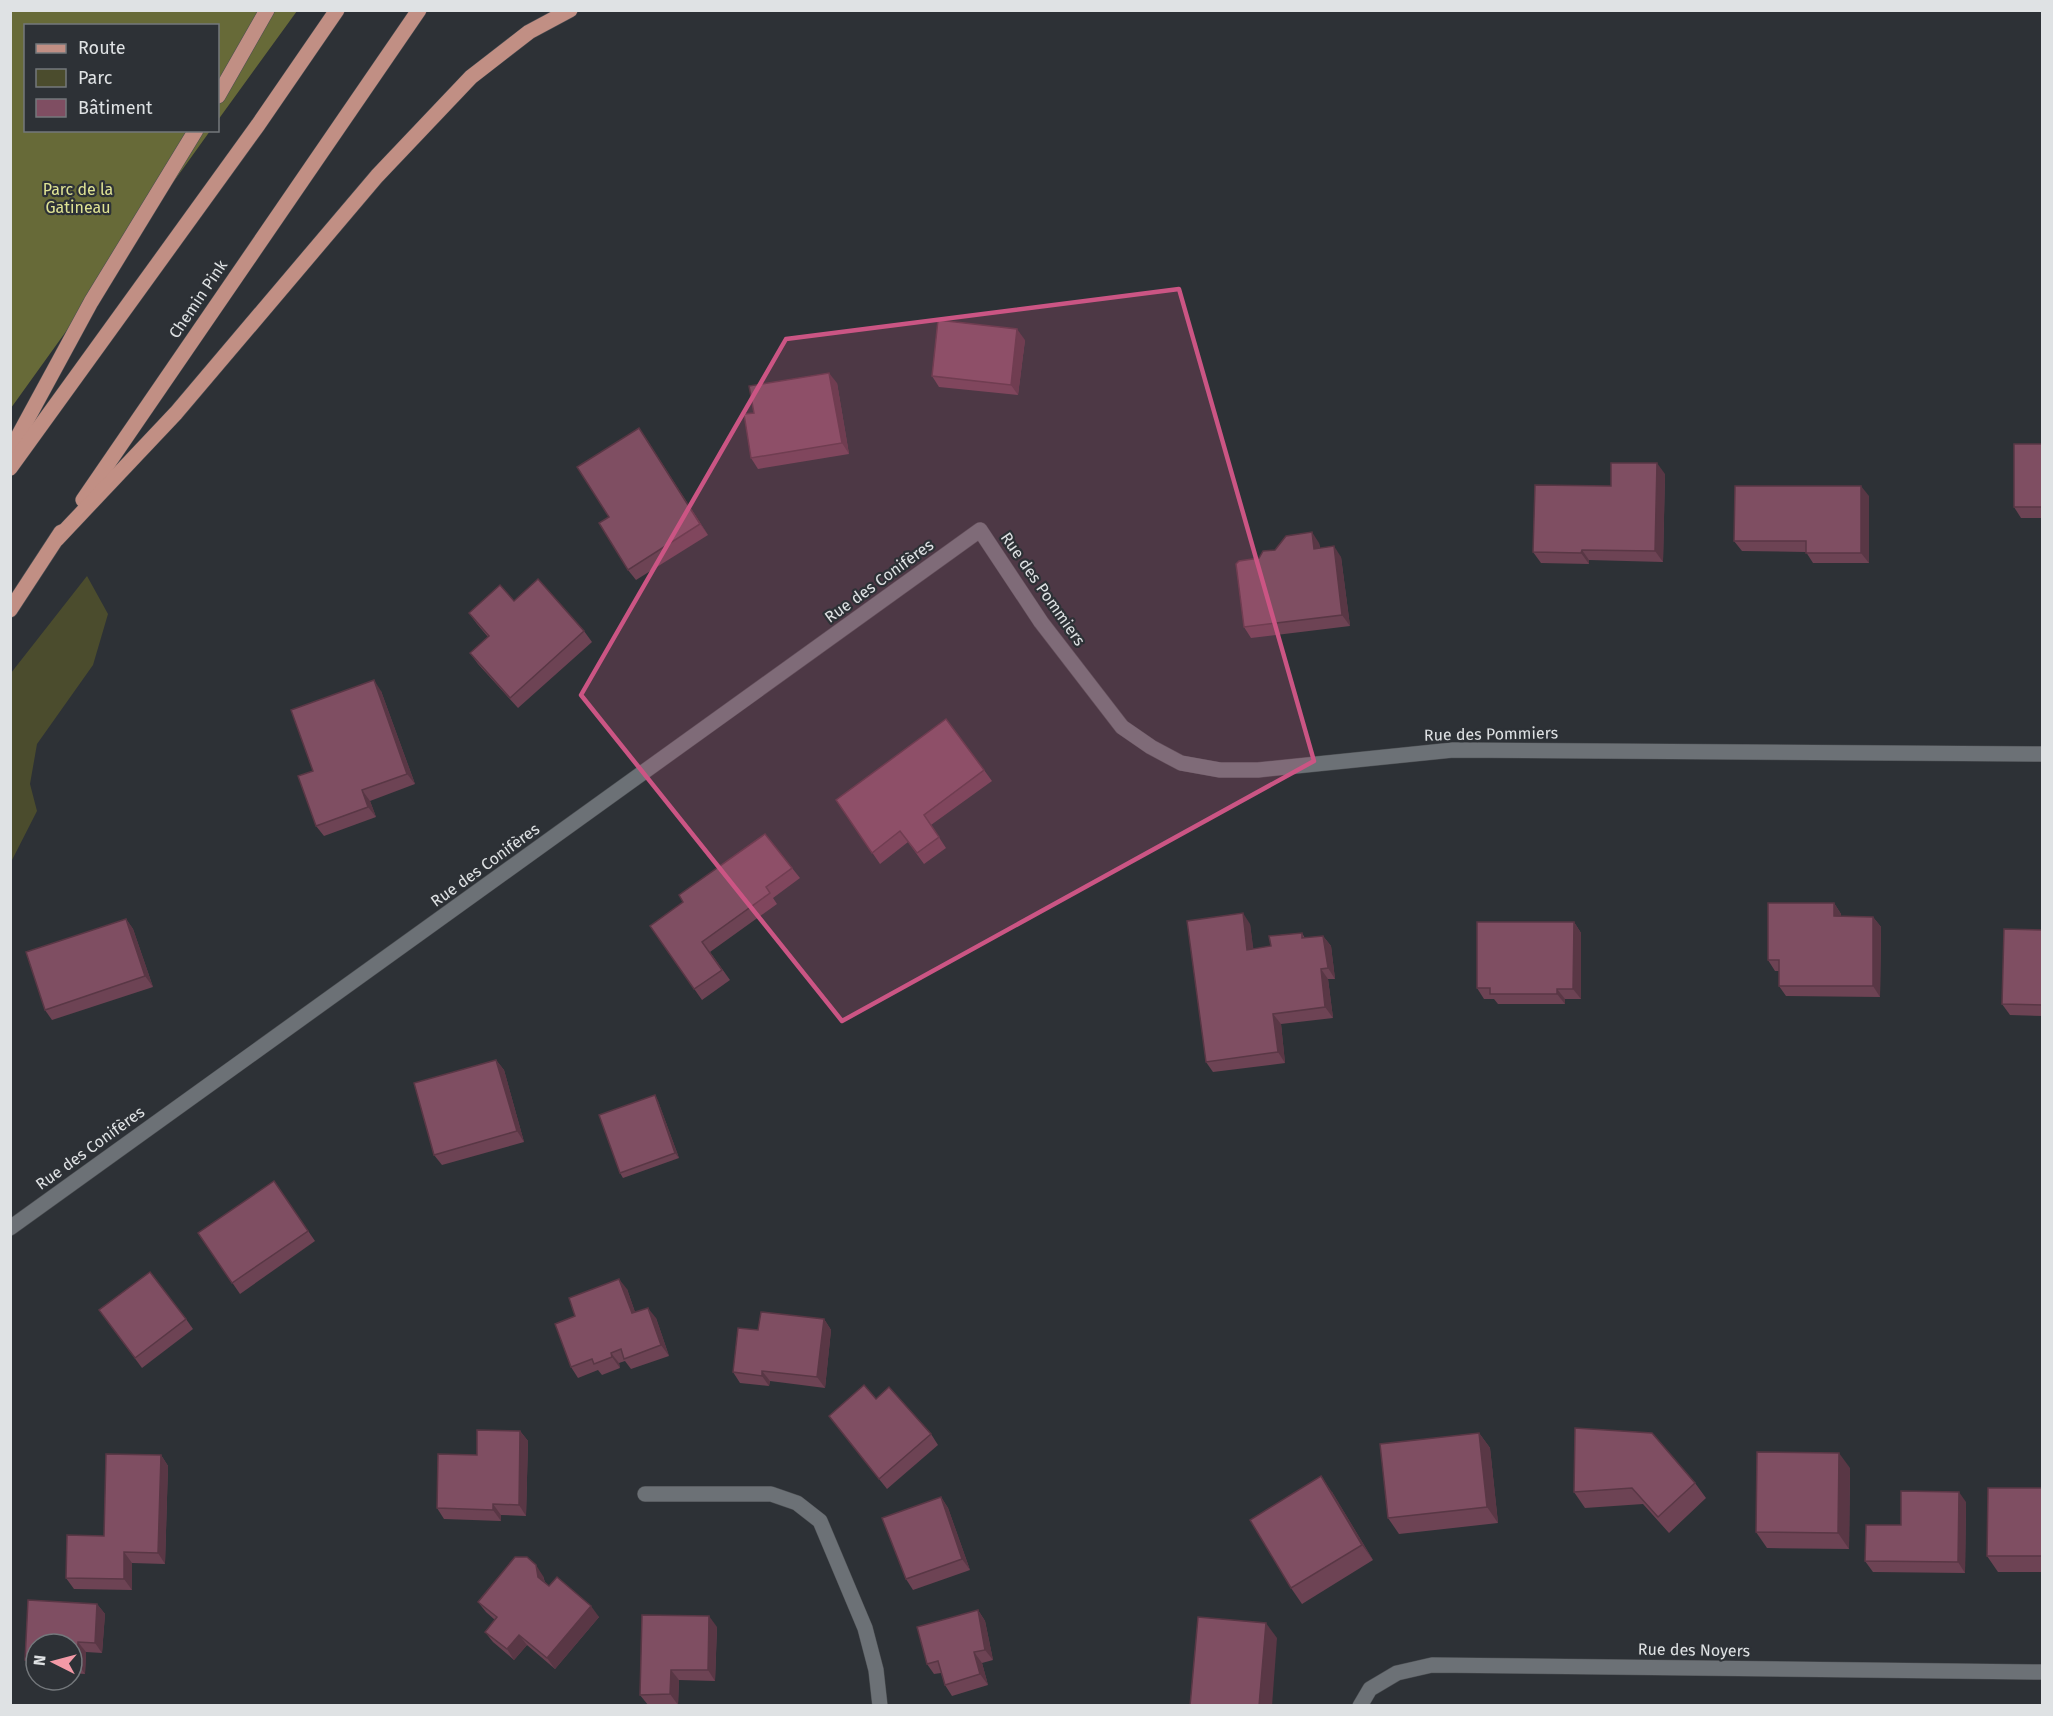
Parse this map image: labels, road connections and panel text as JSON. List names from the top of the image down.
{
  "streets": {
    "main road": ["Chemin Pink"],
    "street": ["Rue des Conifères", "Rue des Pommiers", "Rue des Noyers"]
  },
  "crossings": [
    ["Rue des Conifères", "Rue des Pommiers"]
  ],
  "parks": ["Parc de la Gatineau"],
  "legend": ["Route", "Parc", "Bâtiment"],
  "north": "left"
}
